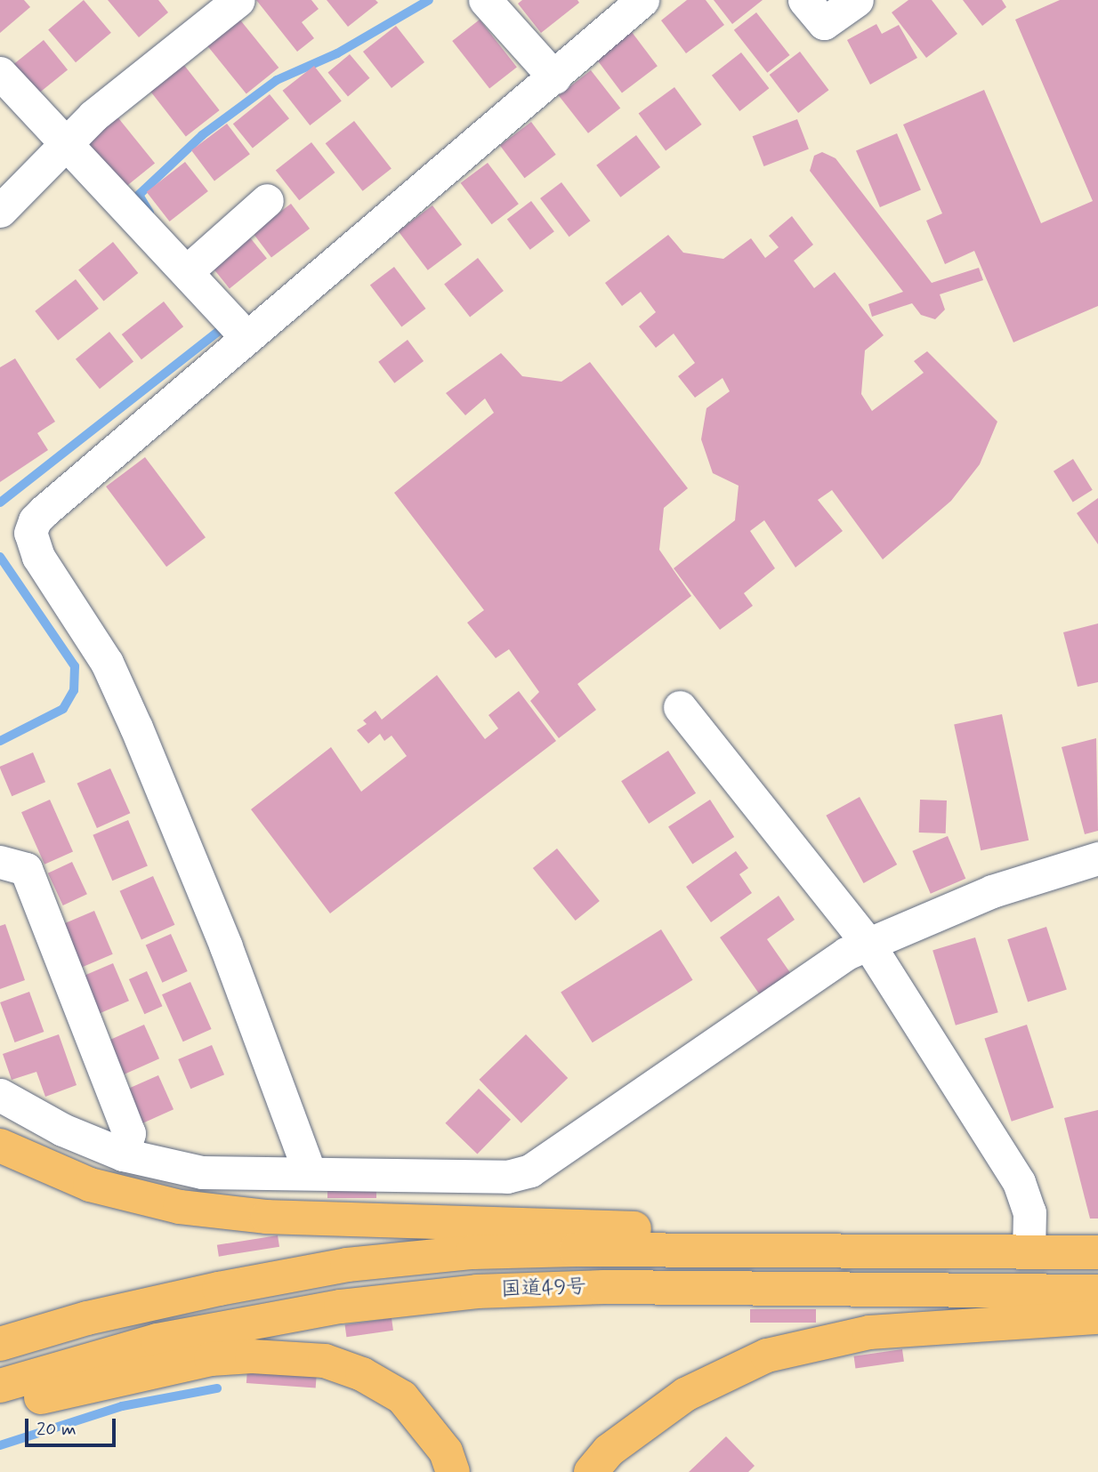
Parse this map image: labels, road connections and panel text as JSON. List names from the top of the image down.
{
  "streets": {
    "highway": ["国道49号"]
  },
  "scale_bar": "20 m"
}
